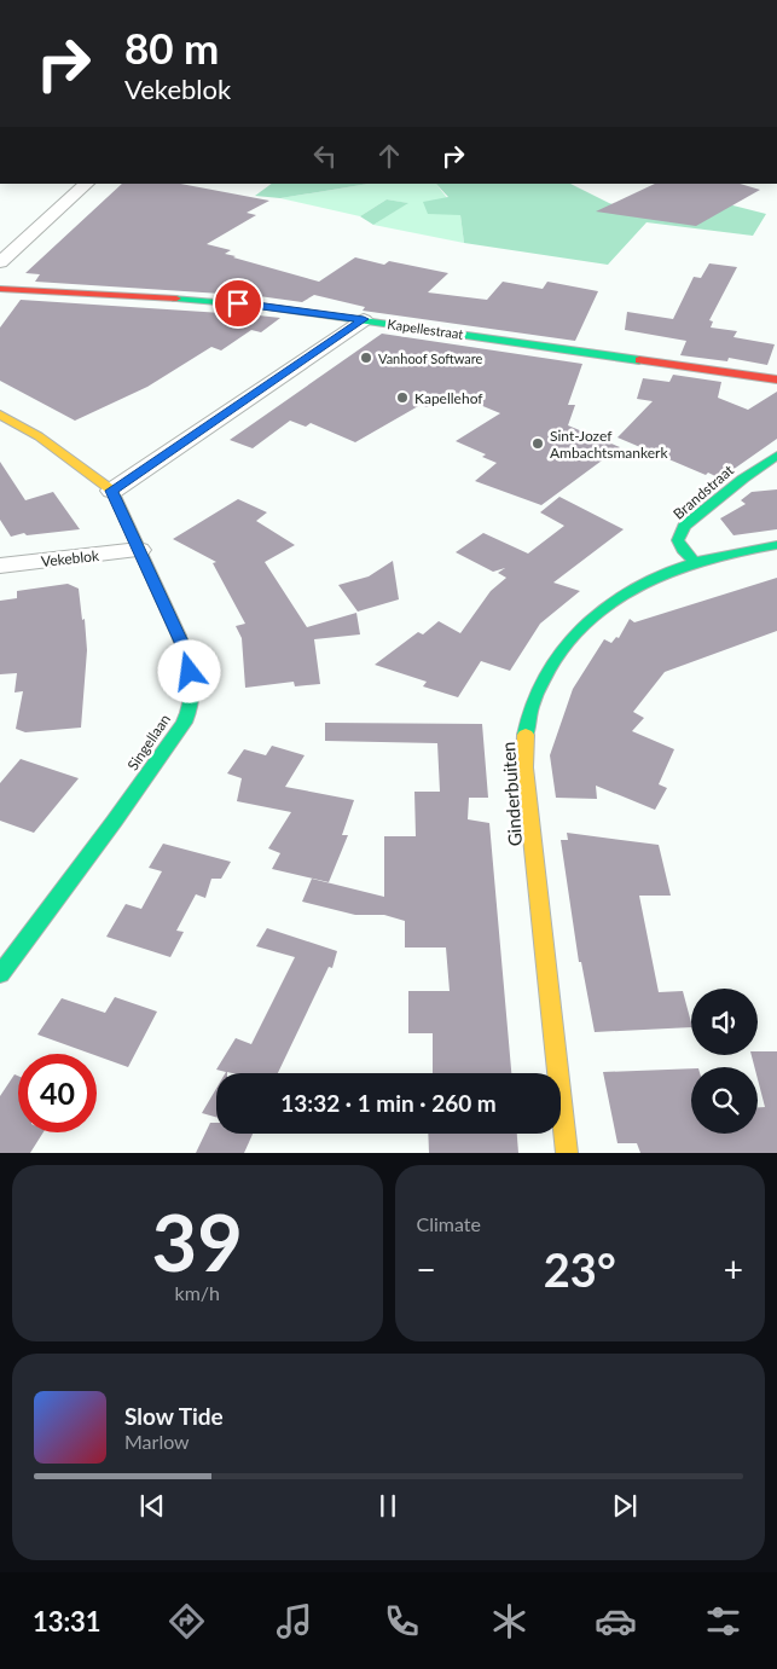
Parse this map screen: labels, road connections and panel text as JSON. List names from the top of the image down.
{
  "streets": {
    "street": [
      "Kapellestraat",
      "Brandstraat",
      "Vekeblok",
      "Singellaan",
      "Ginderbuiten"
    ]
  },
  "crossings": [
    ["Brandstraat", "Ginderbuiten"],
    ["Vekeblok", "Singellaan"]
  ],
  "places": ["Vanhoof Software", "Kapellehof", "Sint-Jozef Ambachtsmankerk"],
  "page": {
    "turn": ["80 m", "Vekeblok"],
    "limit": "40",
    "trip": "13:32 · 1 min · 260 m",
    "tile": [
      ["39", "km/h"],
      "Climate"
    ],
    "heat": ["−", "23°", "+"],
    "song": ["Slow Tide", "Marlow"],
    "tabs": "13:31"
  }
}
